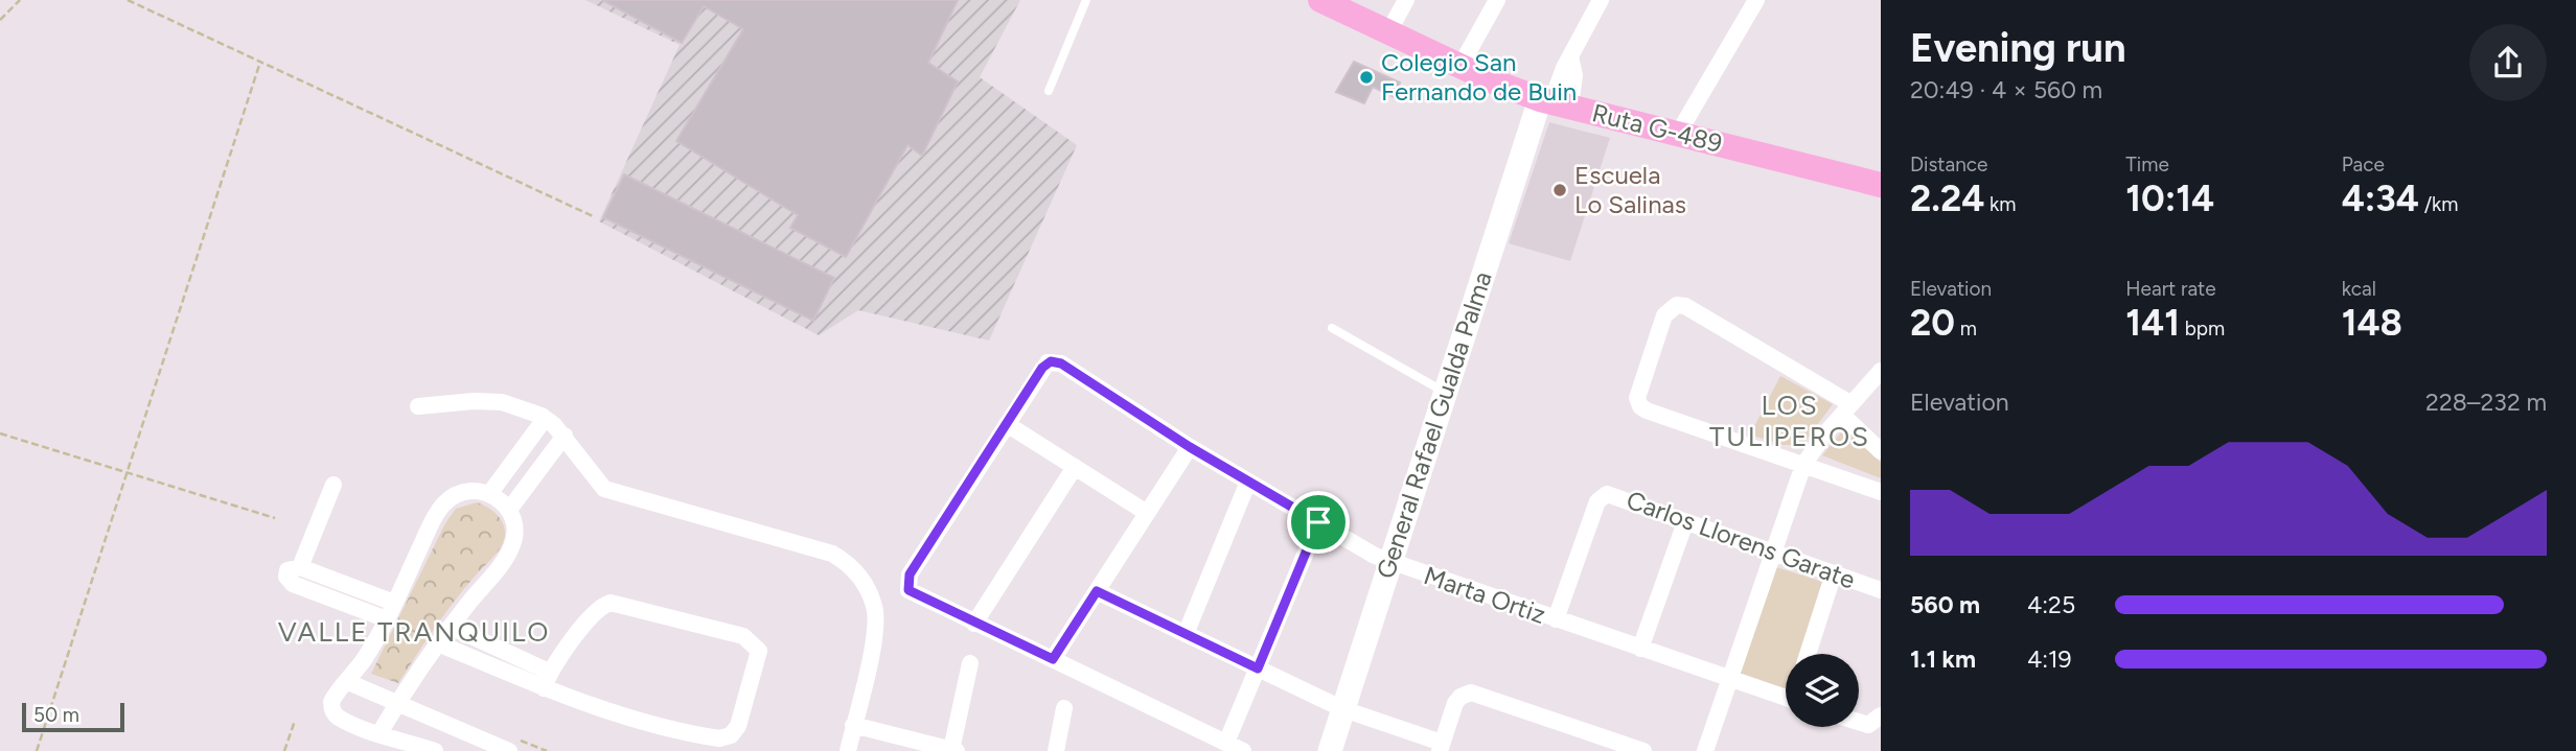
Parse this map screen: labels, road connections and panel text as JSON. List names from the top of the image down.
{
  "streets": {
    "main road": ["Ruta G-489", "General Rafael Gualda Palma"],
    "street": ["Carlos Llorens Garate", "Marta Ortiz"]
  },
  "crossings": [
    ["Ruta G-489", "General Rafael Gualda Palma"],
    ["General Rafael Gualda Palma", "Marta Ortiz"],
    ["Carlos Llorens Garate", "Marta Ortiz"]
  ],
  "districts": ["LOS TULIPEROS", "VALLE TRANQUILO"],
  "places": ["Colegio San Fernando de Buin", "Escuela Lo Salinas"],
  "scale_bar": "50 m",
  "page": {
    "heading": ["Evening run", "20:49 · 4 × 560 m"],
    "stats": [
      ["Distance", "2.24 km"],
      ["Time", "10:14"],
      ["Pace", "4:34 /km"],
      ["Elevation", "20 m"],
      ["Heart rate", "141 bpm"],
      ["kcal", "148"]
    ],
    "chart": ["Elevation", "228–232 m"],
    "list": [
      {
        "name": "560 m",
        "note": "4:25"
      },
      {
        "name": "1.1 km",
        "note": "4:19"
      }
    ],
    "scale": "50 m"
  }
}
